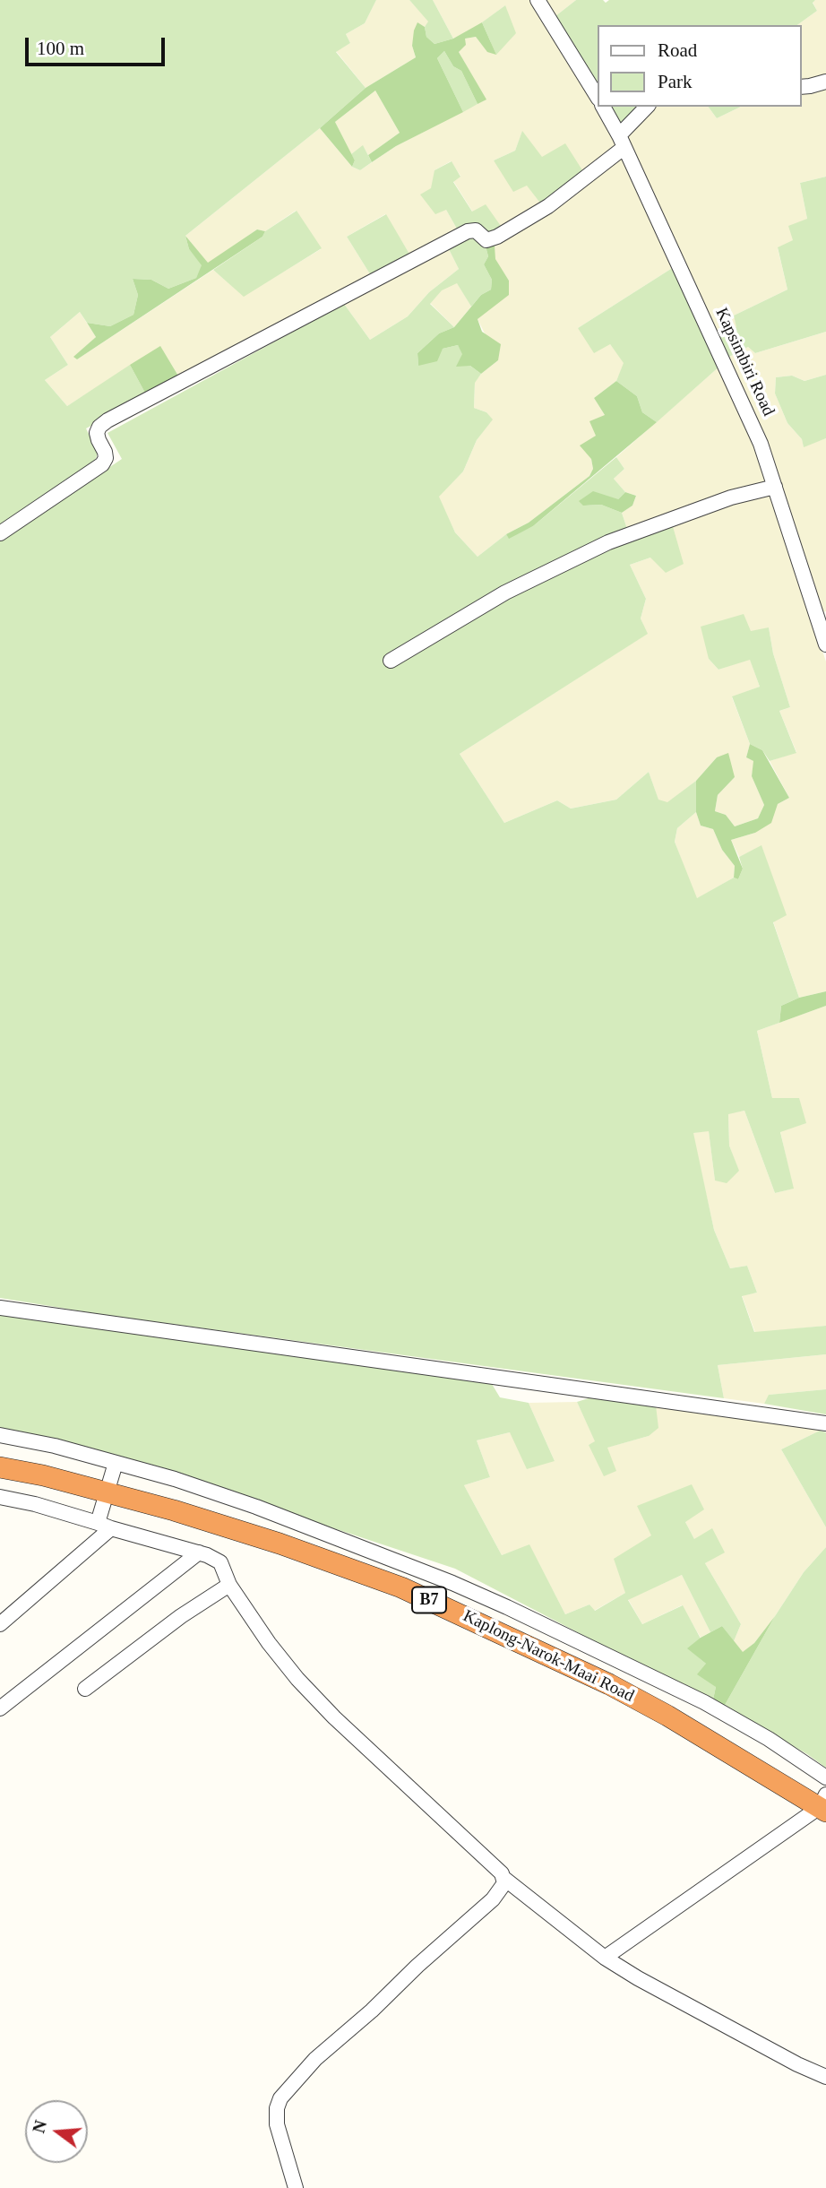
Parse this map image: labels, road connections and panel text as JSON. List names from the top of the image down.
{
  "streets": {
    "highway": ["B7", "Kaplong-Narok-Maai Road"],
    "street": ["Kapsimbiri Road"]
  },
  "legend": ["Road", "Park"],
  "scale_bar": "100 m",
  "north": "left"
}
